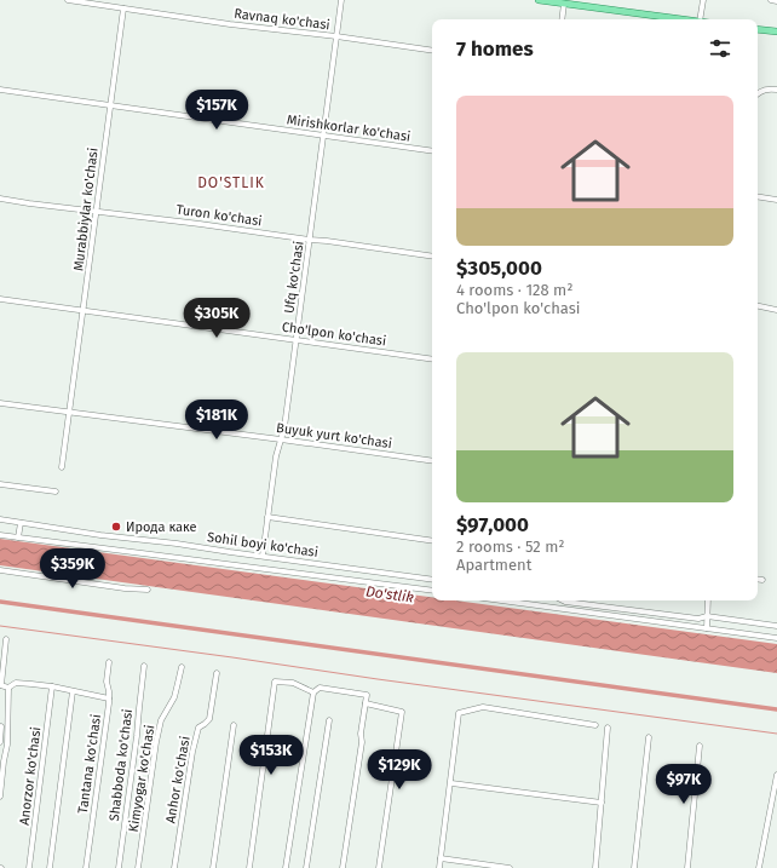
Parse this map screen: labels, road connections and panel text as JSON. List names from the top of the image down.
{
  "streets": {
    "street": [
      "Ravnaq ko'chasi",
      "Mirishkorlar ko'chasi",
      "Murabbiylar ko'chasi",
      "Turon ko'chasi",
      "Ufq ko'chasi",
      "Cho'lpon ko'chasi",
      "Buyuk yurt ko'chasi",
      "Sohil boyi ko'chasi",
      "Tantana ko'chasi",
      "Shabboda ko'chasi",
      "Anorzor ko'chasi",
      "Kimyogar ko'chasi",
      "Anhor ko'chasi"
    ]
  },
  "crossings": [
    ["Ravnaq ko'chasi", "Murabbiylar ko'chasi"],
    ["Ravnaq ko'chasi", "Ufq ko'chasi"],
    ["Mirishkorlar ko'chasi", "Murabbiylar ko'chasi"],
    ["Mirishkorlar ko'chasi", "Ufq ko'chasi"],
    ["Murabbiylar ko'chasi", "Turon ko'chasi"],
    ["Murabbiylar ko'chasi", "Cho'lpon ko'chasi"],
    ["Murabbiylar ko'chasi", "Buyuk yurt ko'chasi"],
    ["Turon ko'chasi", "Ufq ko'chasi"],
    ["Ufq ko'chasi", "Cho'lpon ko'chasi"],
    ["Ufq ko'chasi", "Buyuk yurt ko'chasi"],
    ["Ufq ko'chasi", "Sohil boyi ko'chasi"]
  ],
  "districts": ["DO'STLIK"],
  "water": ["Do'stlik"],
  "places": ["Ирода каке"],
  "page": {
    "heading": "7 homes",
    "list": [
      {
        "name": "$305,000",
        "note": "4 rooms · 128 m² · Cho'lpon ko'chasi"
      },
      {
        "name": "$97,000",
        "note": "2 rooms · 52 m² · Apartment"
      }
    ],
    "price": [
      "$157K",
      "$305K",
      "$181K",
      "$359K",
      "$153K",
      "$129K",
      "$97K"
    ]
  }
}
